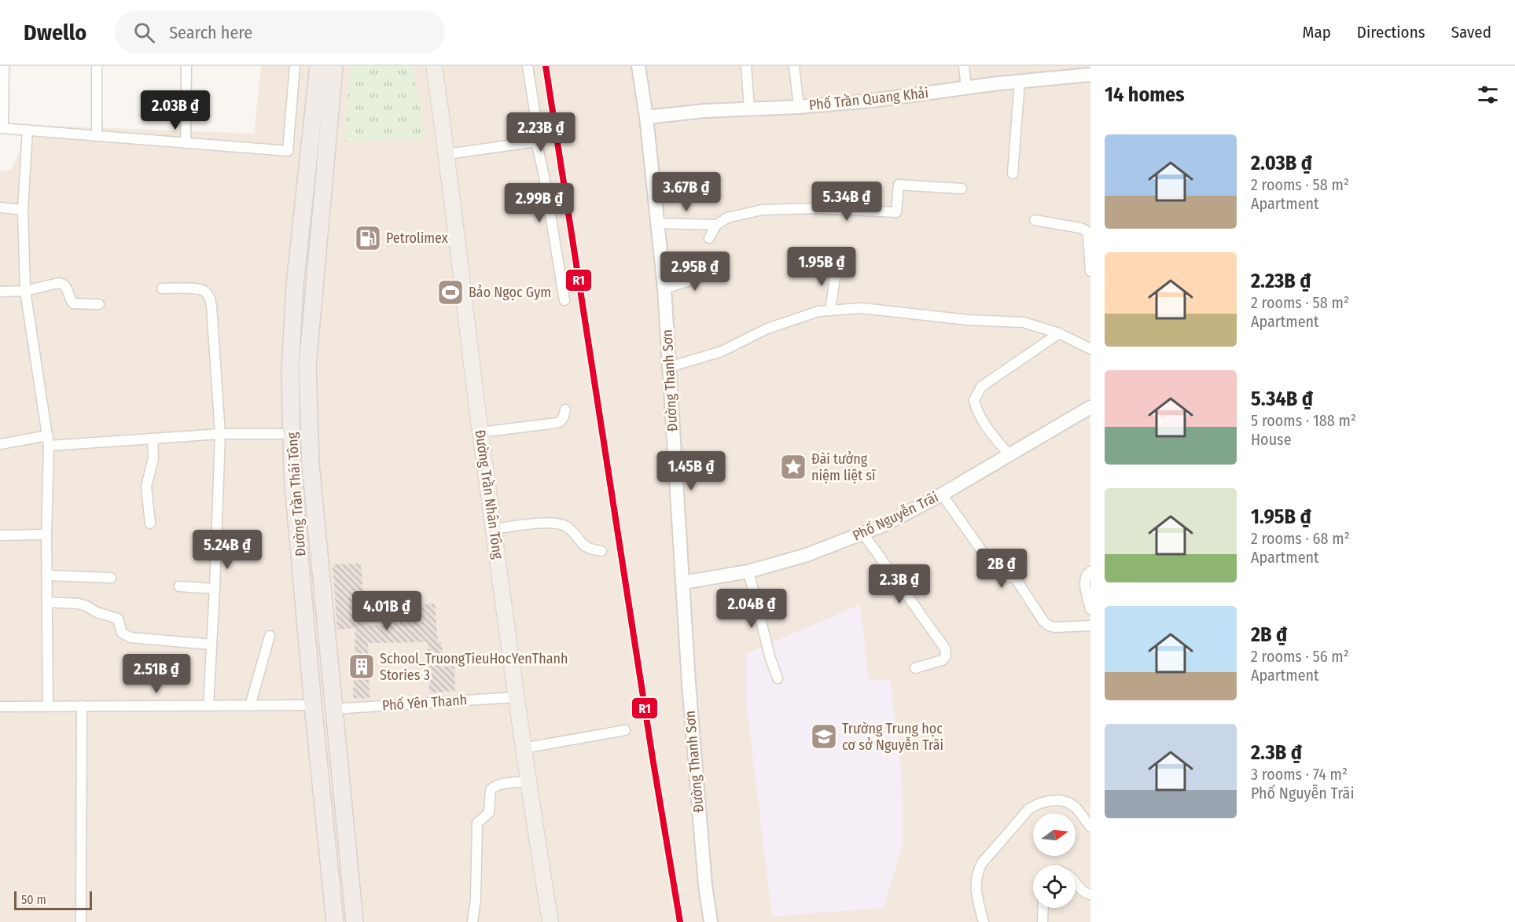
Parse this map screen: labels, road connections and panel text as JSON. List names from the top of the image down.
{
  "streets": {
    "highway": ["Đường Trần Thái Tông"],
    "main road": ["Đường Trần Nhân Tông"],
    "street": [
      "Phố Trần Quang Khải",
      "Đường Thanh Sơn",
      "Phố Nguyễn Trãi",
      "Phố Yên Thanh"
    ]
  },
  "crossings": [
    ["Phố Trần Quang Khải", "Đường Thanh Sơn"],
    ["Đường Thanh Sơn", "Phố Nguyễn Trãi"],
    ["Đường Trần Thái Tông", "Phố Yên Thanh"],
    ["Đường Trần Nhân Tông", "Phố Yên Thanh"]
  ],
  "places": {
    "fuel station": ["Petrolimex"],
    "sports": ["Bảo Ngọc Gym"],
    "place": ["Đài tưởng niệm liệt sĩ"],
    "building": ["School_TruongTieuHocYenThanh Stories 3"],
    "school or university": ["Trường Trung học cơ sở Nguyễn Trãi"]
  },
  "lines": ["transit line R1"],
  "scale_bar": "50 m",
  "north": "right",
  "page": {
    "header": "Dwello",
    "search": "Search here",
    "nav": ["Map", "Directions", "Saved"],
    "heading": "14 homes",
    "price": [
      "2.03B ₫",
      "2.23B ₫",
      "3.67B ₫",
      "5.34B ₫",
      "2.99B ₫",
      "1.95B ₫",
      "2.95B ₫",
      "1.45B ₫",
      "5.24B ₫",
      "2B ₫",
      "2.3B ₫",
      "2.04B ₫",
      "4.01B ₫",
      "2.51B ₫"
    ],
    "list": [
      {
        "name": "2.03B ₫",
        "note": "2 rooms · 58 m² · Apartment"
      },
      {
        "name": "2.23B ₫",
        "note": "2 rooms · 58 m² · Apartment"
      },
      {
        "name": "5.34B ₫",
        "note": "5 rooms · 188 m² · House"
      },
      {
        "name": "1.95B ₫",
        "note": "2 rooms · 68 m² · Apartment"
      },
      {
        "name": "2B ₫",
        "note": "2 rooms · 56 m² · Apartment"
      },
      {
        "name": "2.3B ₫",
        "note": "3 rooms · 74 m² · Phố Nguyễn Trãi"
      }
    ],
    "scale": "50 m"
  }
}
